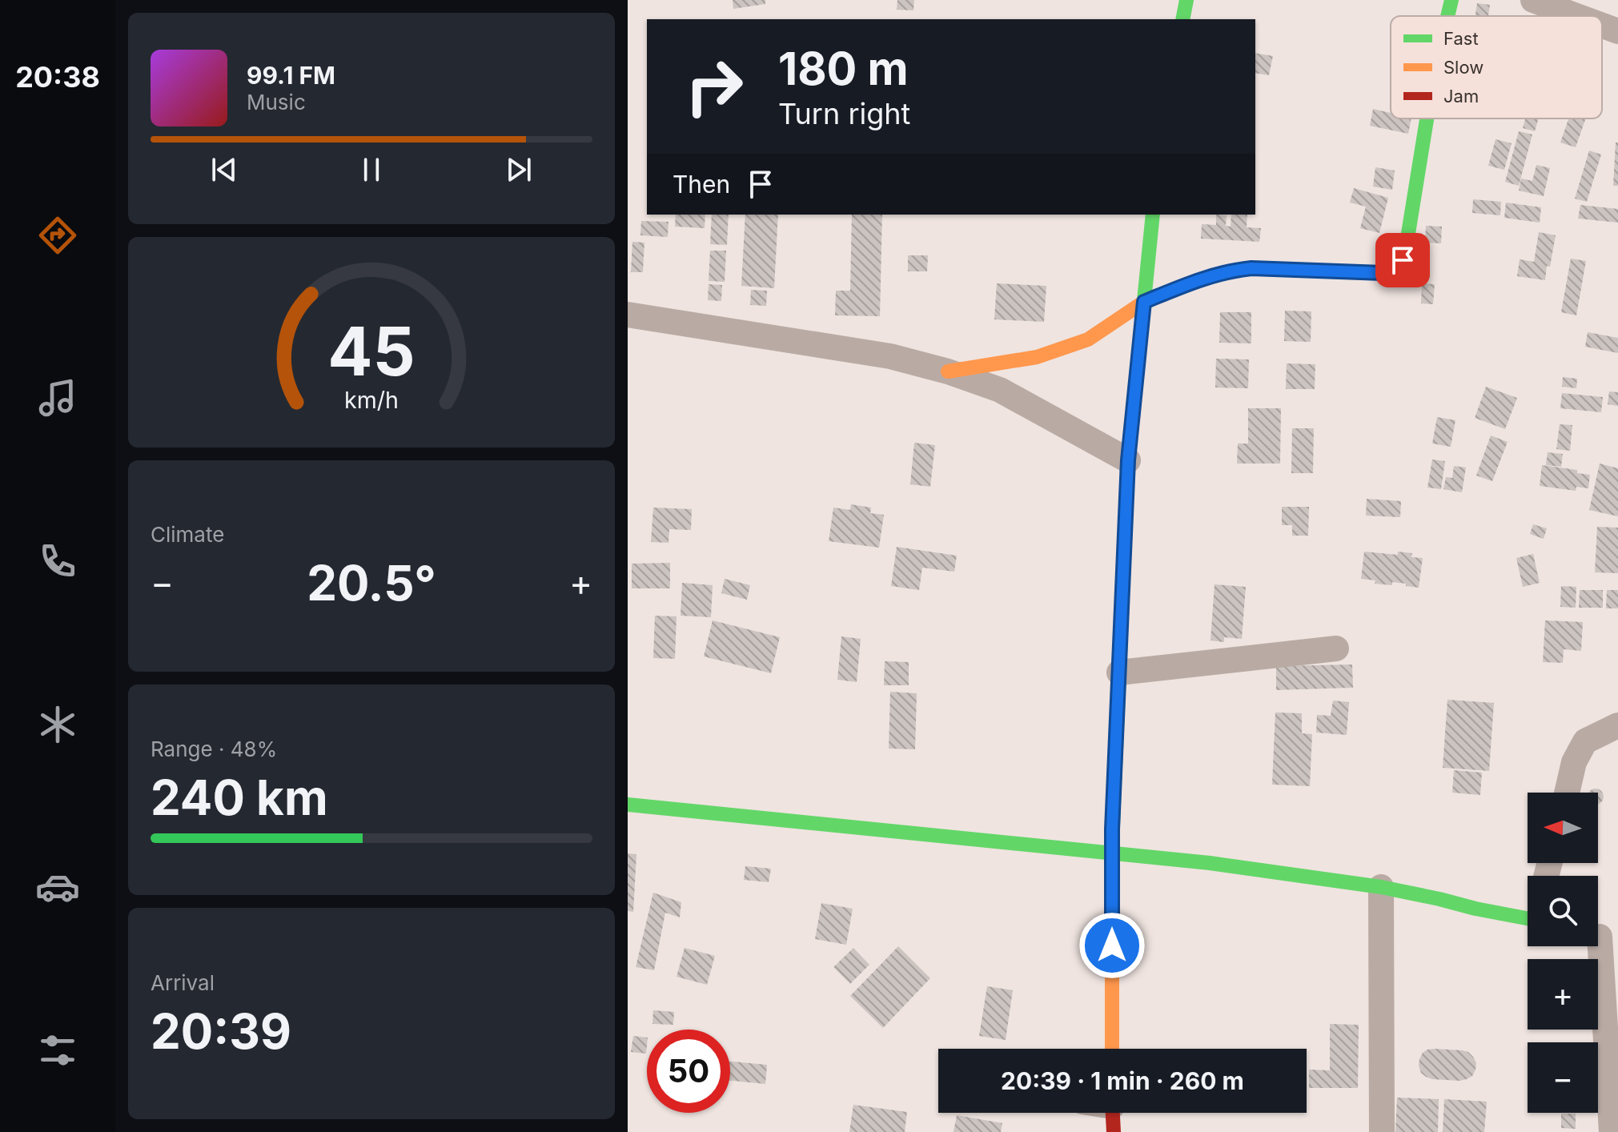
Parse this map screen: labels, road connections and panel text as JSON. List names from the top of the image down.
{
  "legend": ["Fast", "Slow", "Jam"],
  "north": "left",
  "page": {
    "tabs": "20:38",
    "turn": ["180 m", "Turn right"],
    "song": ["99.1 FM", "Music"],
    "then": "Then",
    "tile": [
      "Climate",
      ["Range · 48%", "240 km"],
      ["Arrival", "20:39"]
    ],
    "heat": ["−", "20.5°", "+"],
    "map_buttons": ["+", "−"],
    "limit": "50",
    "trip": "20:39 · 1 min · 260 m",
    "gauge": ["45", "km/h"]
  }
}
